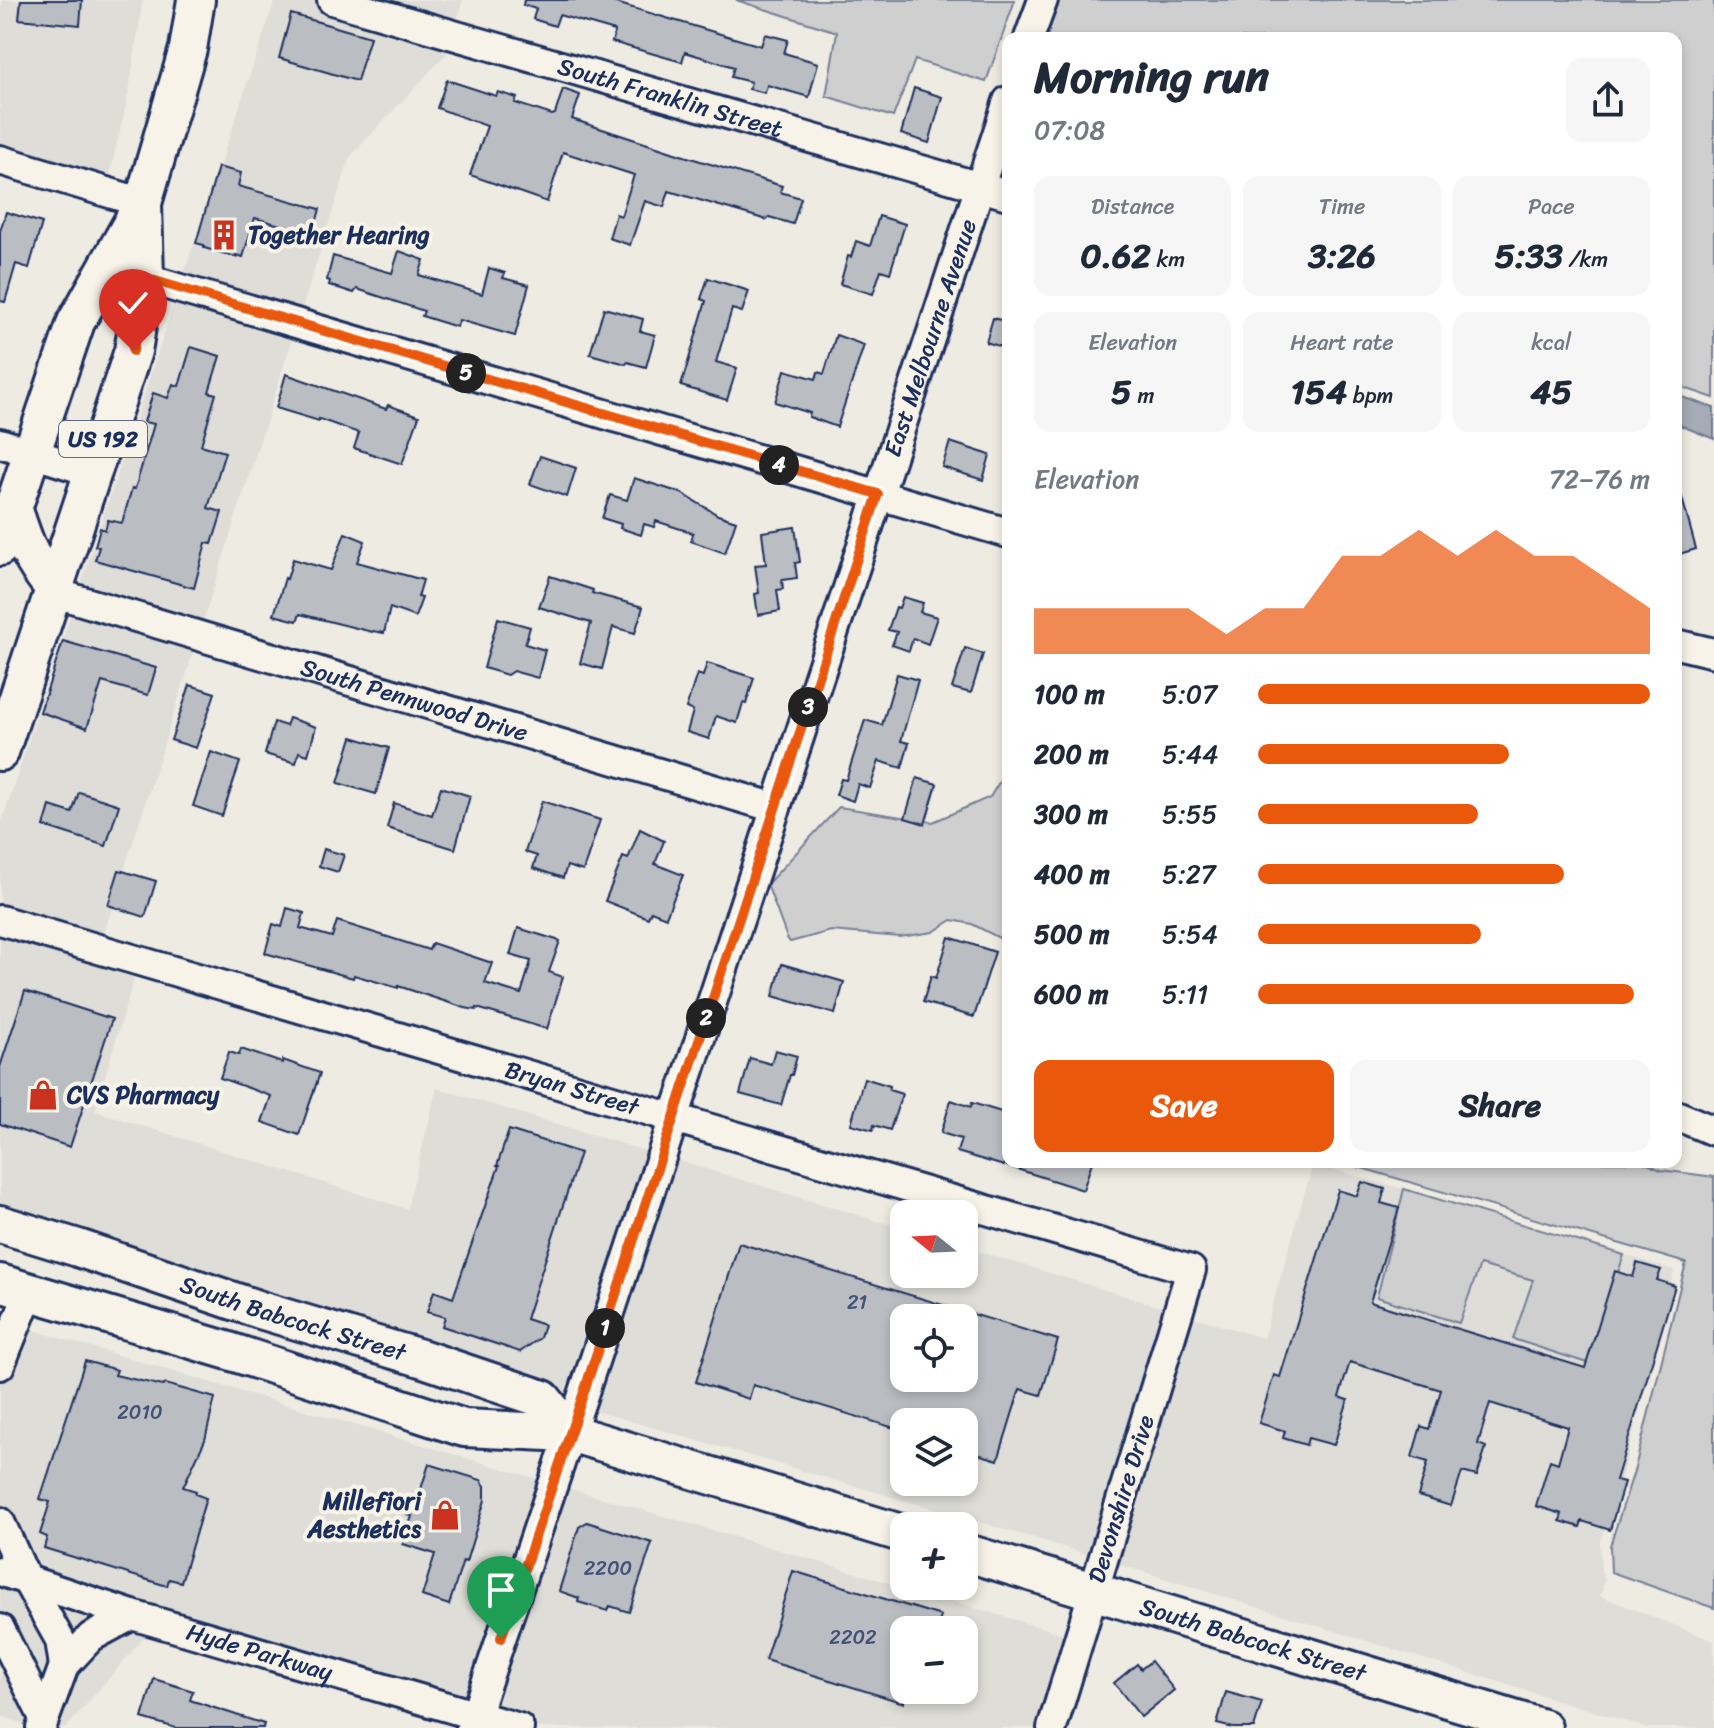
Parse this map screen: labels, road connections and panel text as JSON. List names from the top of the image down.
{
  "streets": {
    "main road": ["US 192", "South Babcock Street"],
    "street": [
      "South Franklin Street",
      "East Melbourne Avenue",
      "South Pennwood Drive",
      "Bryan Street",
      "Devonshire Drive",
      "Hyde Parkway"
    ]
  },
  "crossings": [
    ["South Franklin Street", "East Melbourne Avenue"],
    ["East Melbourne Avenue", "South Pennwood Drive"],
    ["East Melbourne Avenue", "Bryan Street"],
    ["East Melbourne Avenue", "South Babcock Street"],
    ["East Melbourne Avenue", "Hyde Parkway"],
    ["US 192", "South Pennwood Drive"],
    ["Bryan Street", "Devonshire Drive"],
    ["South Babcock Street", "Devonshire Drive"]
  ],
  "places": {
    "building": ["Together Hearing"],
    "shop": ["CVS Pharmacy", "Millefiori Aesthetics"]
  },
  "house_numbers": [
    "21",
    "2010",
    "2200",
    "2202"
  ],
  "north": "left",
  "page": {
    "heading": ["Morning run", "07:08"],
    "stats": [
      ["Distance", "0.62 km"],
      ["Time", "3:26"],
      ["Pace", "5:33 /km"],
      ["Elevation", "5 m"],
      ["Heart rate", "154 bpm"],
      ["kcal", "45"]
    ],
    "pins": [
      "5",
      "4",
      "3",
      "2",
      "1"
    ],
    "chart": ["Elevation", "72–76 m"],
    "list": [
      {
        "name": "100 m",
        "note": "5:07"
      },
      {
        "name": "200 m",
        "note": "5:44"
      },
      {
        "name": "300 m",
        "note": "5:55"
      },
      {
        "name": "400 m",
        "note": "5:27"
      },
      {
        "name": "500 m",
        "note": "5:54"
      },
      {
        "name": "600 m",
        "note": "5:11"
      }
    ],
    "buttons": ["Save", "Share"],
    "map_buttons": ["+", "−"]
  }
}
